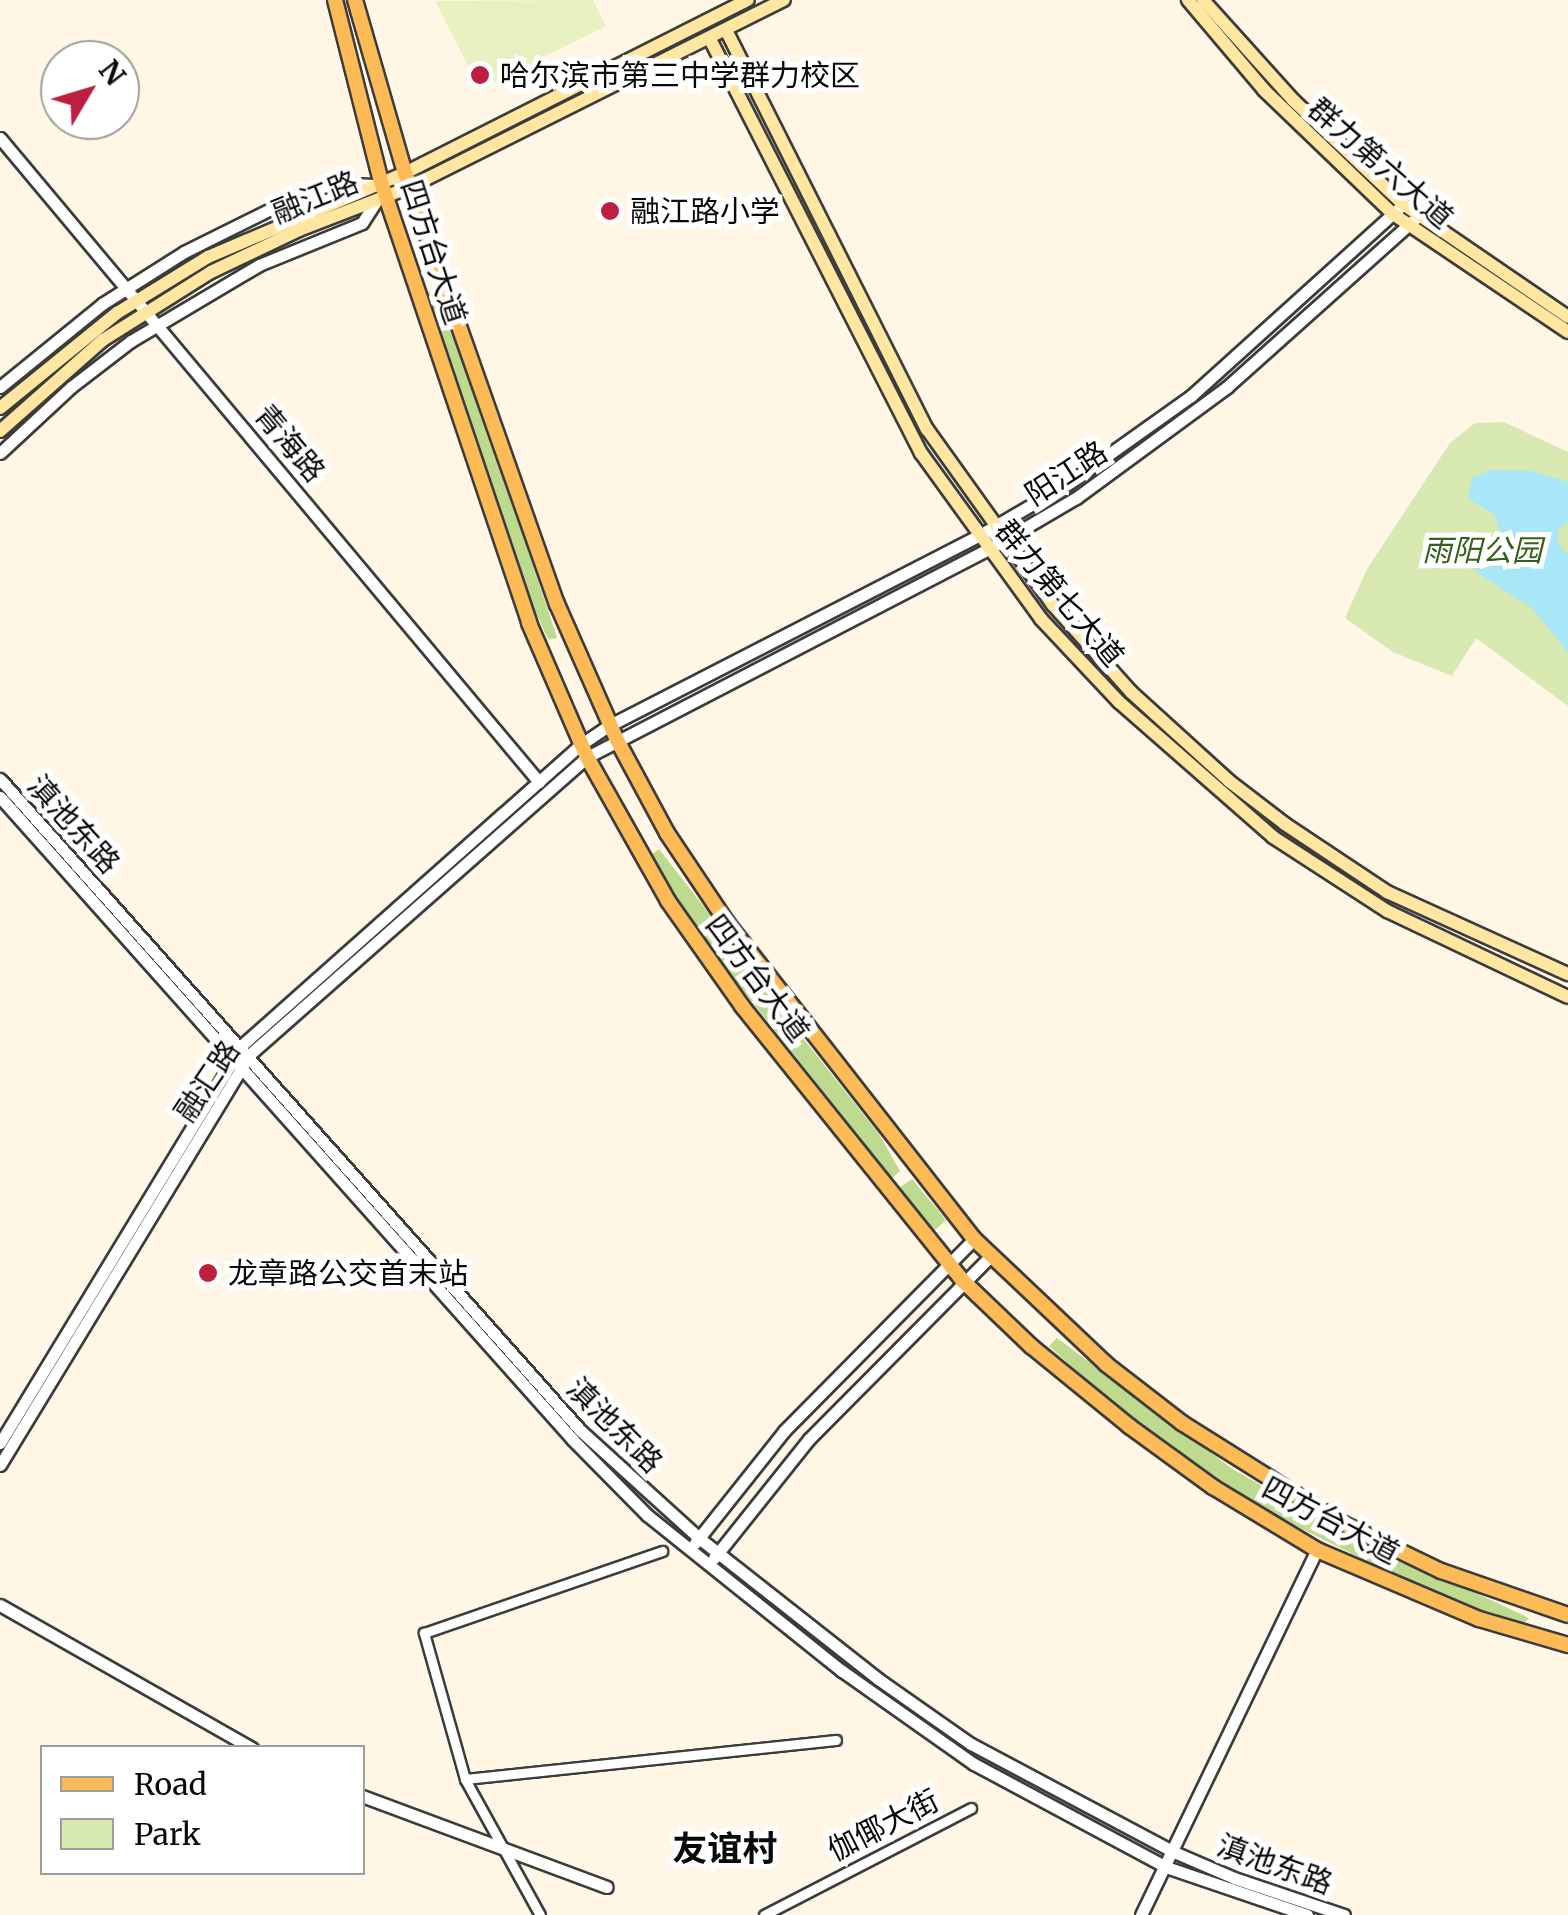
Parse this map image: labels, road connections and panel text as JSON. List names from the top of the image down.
{
  "streets": {
    "main road": [
      "群力第六大道",
      "融江路",
      "四方台大道",
      "群力第七大道"
    ],
    "street": [
      "青海路",
      "阳江路",
      "滇池东路",
      "融汇路",
      "伽倻大街"
    ]
  },
  "crossings": [
    ["群力第六大道", "阳江路"],
    ["融江路", "四方台大道"],
    ["融江路", "青海路"],
    ["融江路", "群力第七大道"],
    ["四方台大道", "阳江路"],
    ["四方台大道", "融汇路"],
    ["青海路", "融汇路"],
    ["阳江路", "群力第七大道"],
    ["阳江路", "融汇路"],
    ["滇池东路", "融汇路"]
  ],
  "districts": ["友谊村"],
  "parks": ["雨阳公园"],
  "places": ["哈尔滨市第三中学群力校区", "融江路小学", "龙章路公交首末站"],
  "legend": ["Road", "Park"],
  "north": "top right"
}
